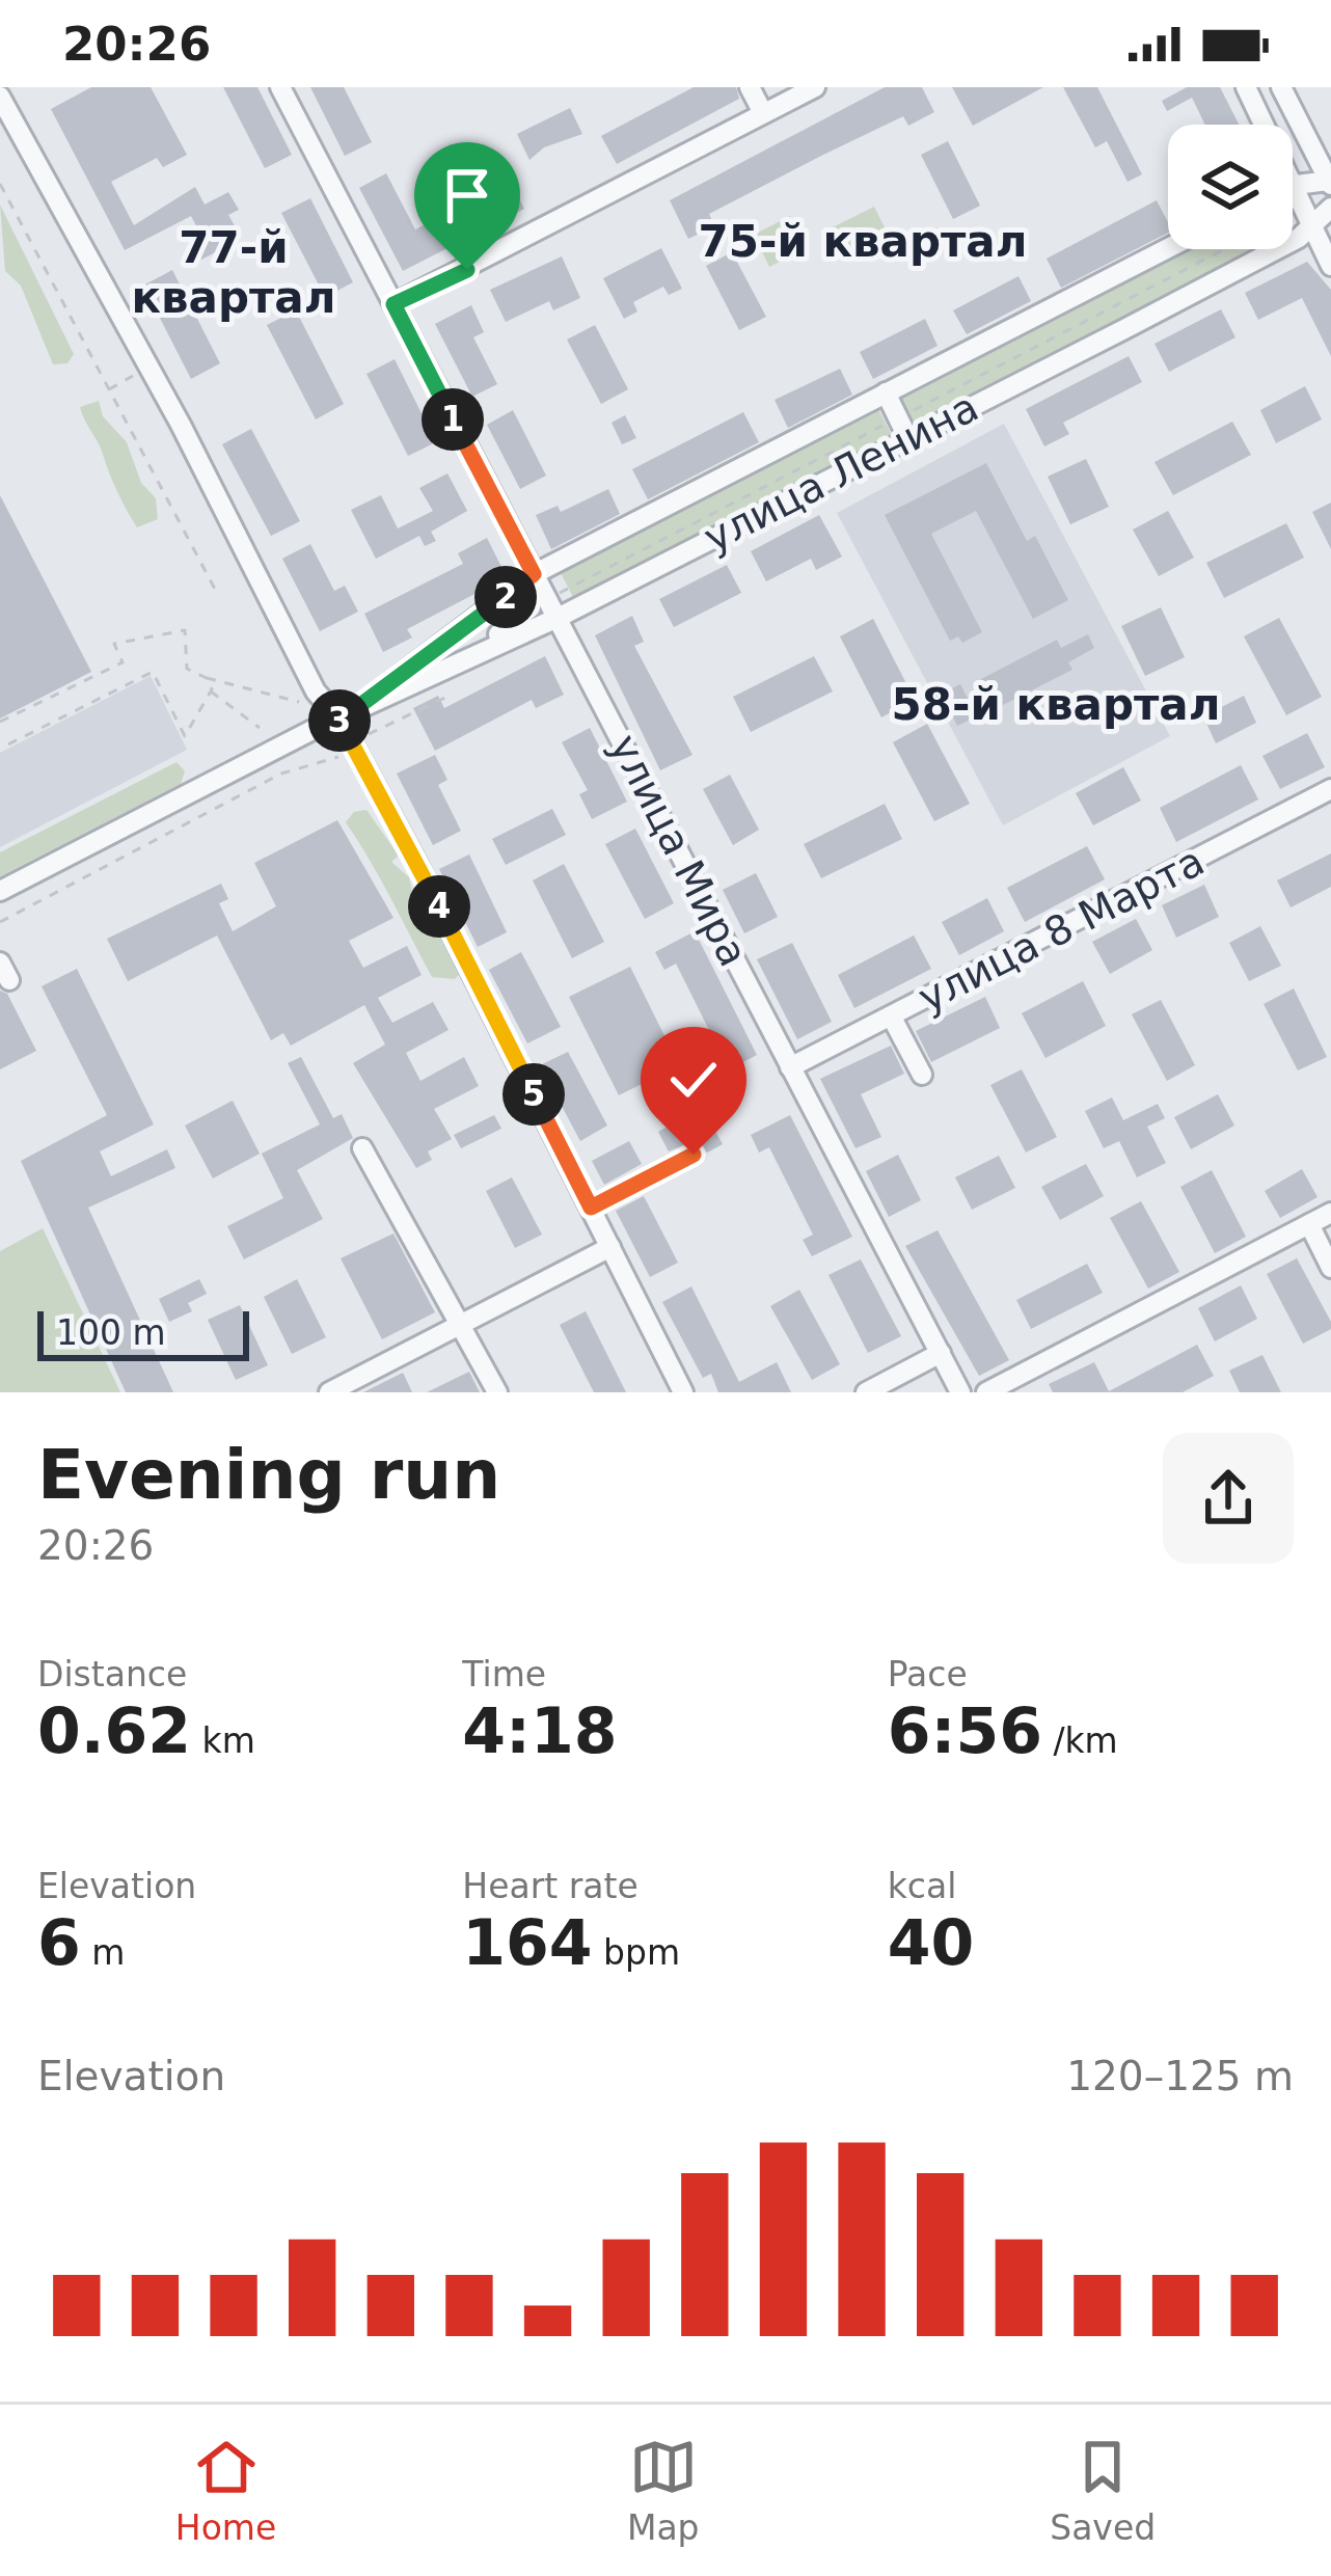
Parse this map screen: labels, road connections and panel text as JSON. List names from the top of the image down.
{
  "streets": {
    "street": ["улица Ленина", "улица Мира", "улица 8 Марта"]
  },
  "crossings": [
    ["улица Ленина", "улица Мира"],
    ["улица Мира", "улица 8 Марта"]
  ],
  "districts": ["75-й квартал", "77-й квартал", "58-й квартал"],
  "scale_bar": "100 m",
  "page": {
    "status": "20:26",
    "pins": [
      "1",
      "2",
      "3",
      "4",
      "5"
    ],
    "scale": "100 m",
    "heading": ["Evening run", "20:26"],
    "stats": [
      ["Distance", "0.62 km"],
      ["Time", "4:18"],
      ["Pace", "6:56 /km"],
      ["Elevation", "6 m"],
      ["Heart rate", "164 bpm"],
      ["kcal", "40"]
    ],
    "chart": ["Elevation", "120–125 m"],
    "tabs": ["Home", "Map", "Saved"]
  }
}
